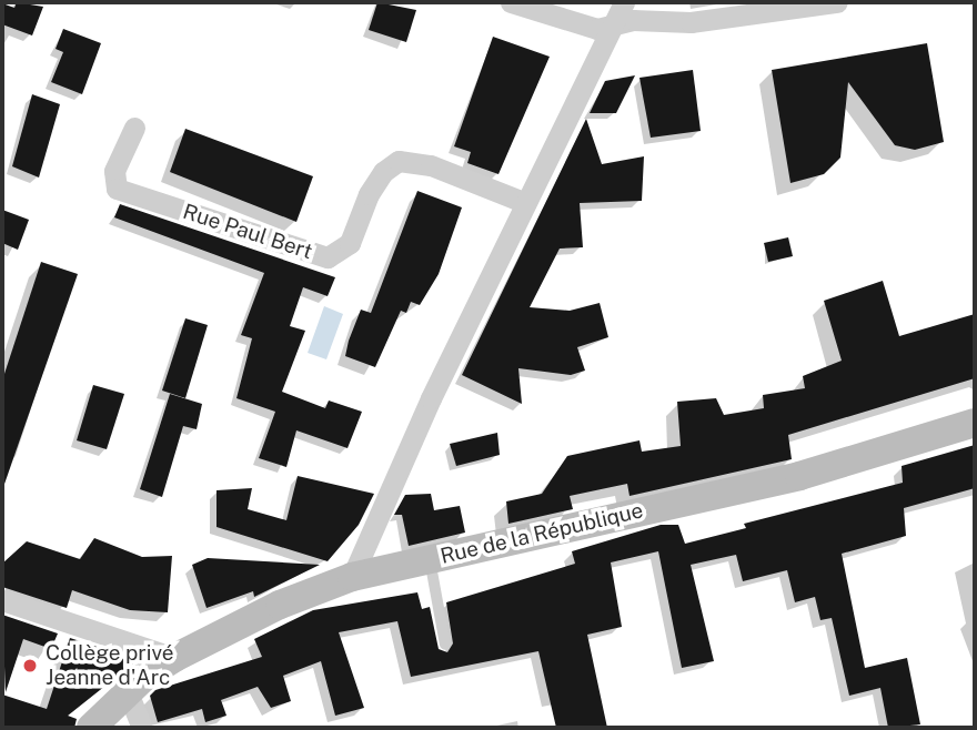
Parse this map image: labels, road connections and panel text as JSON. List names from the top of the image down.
{
  "streets": {
    "street": ["Rue Paul Bert", "Rue de la République"]
  },
  "places": ["Collège privé Jeanne d'Arc"]
}
